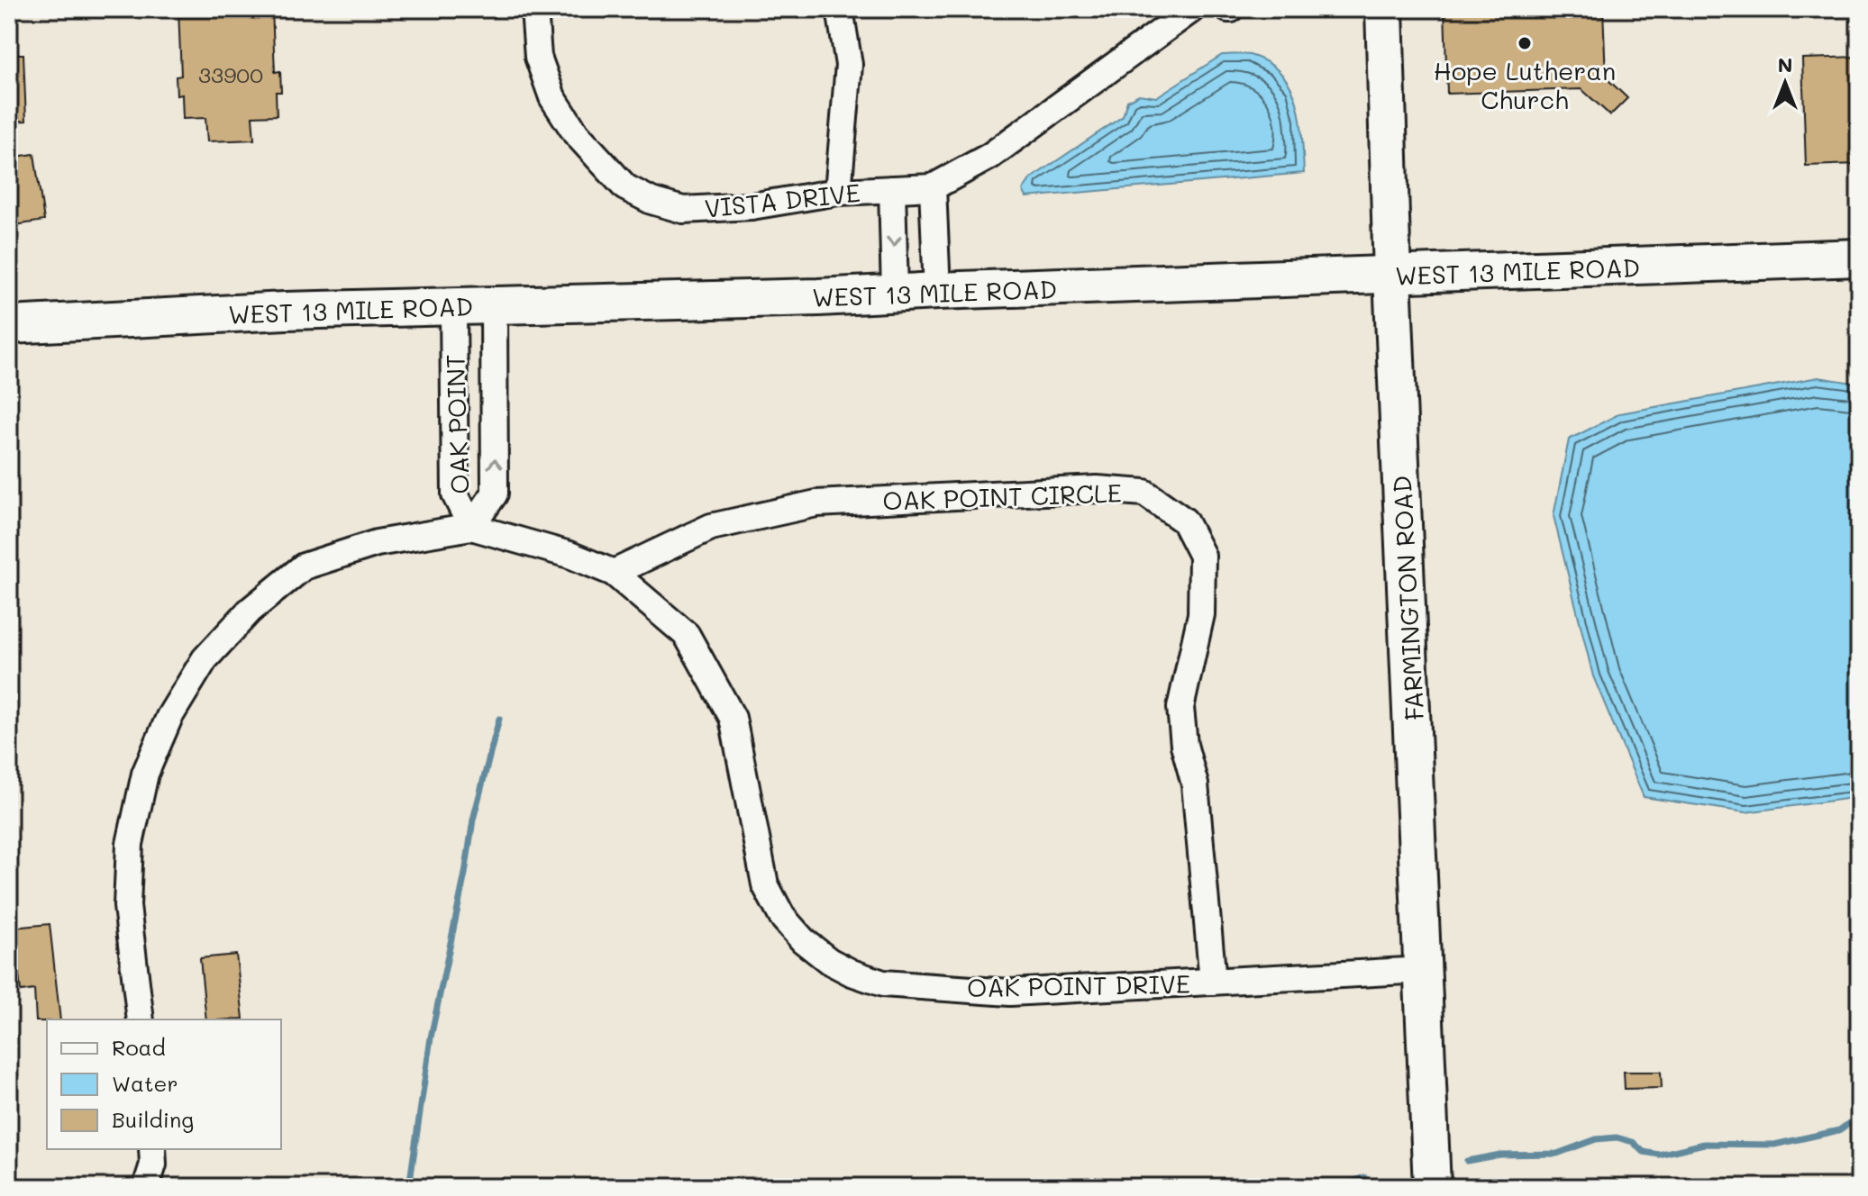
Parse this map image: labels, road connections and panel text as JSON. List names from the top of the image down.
{
  "streets": {
    "street": [
      "VISTA DRIVE",
      "WEST 13 MILE ROAD",
      "OAK POINT",
      "OAK POINT CIRCLE",
      "FARMINGTON ROAD",
      "OAK POINT DRIVE"
    ]
  },
  "crossings": [
    ["VISTA DRIVE", "WEST 13 MILE ROAD"],
    ["WEST 13 MILE ROAD", "OAK POINT"],
    ["WEST 13 MILE ROAD", "FARMINGTON ROAD"],
    ["OAK POINT", "OAK POINT DRIVE"],
    ["OAK POINT CIRCLE", "OAK POINT DRIVE"],
    ["FARMINGTON ROAD", "OAK POINT DRIVE"]
  ],
  "places": ["Hope Lutheran Church"],
  "house_numbers": ["33900"],
  "legend": ["Road", "Water", "Building"],
  "north": "top"
}
